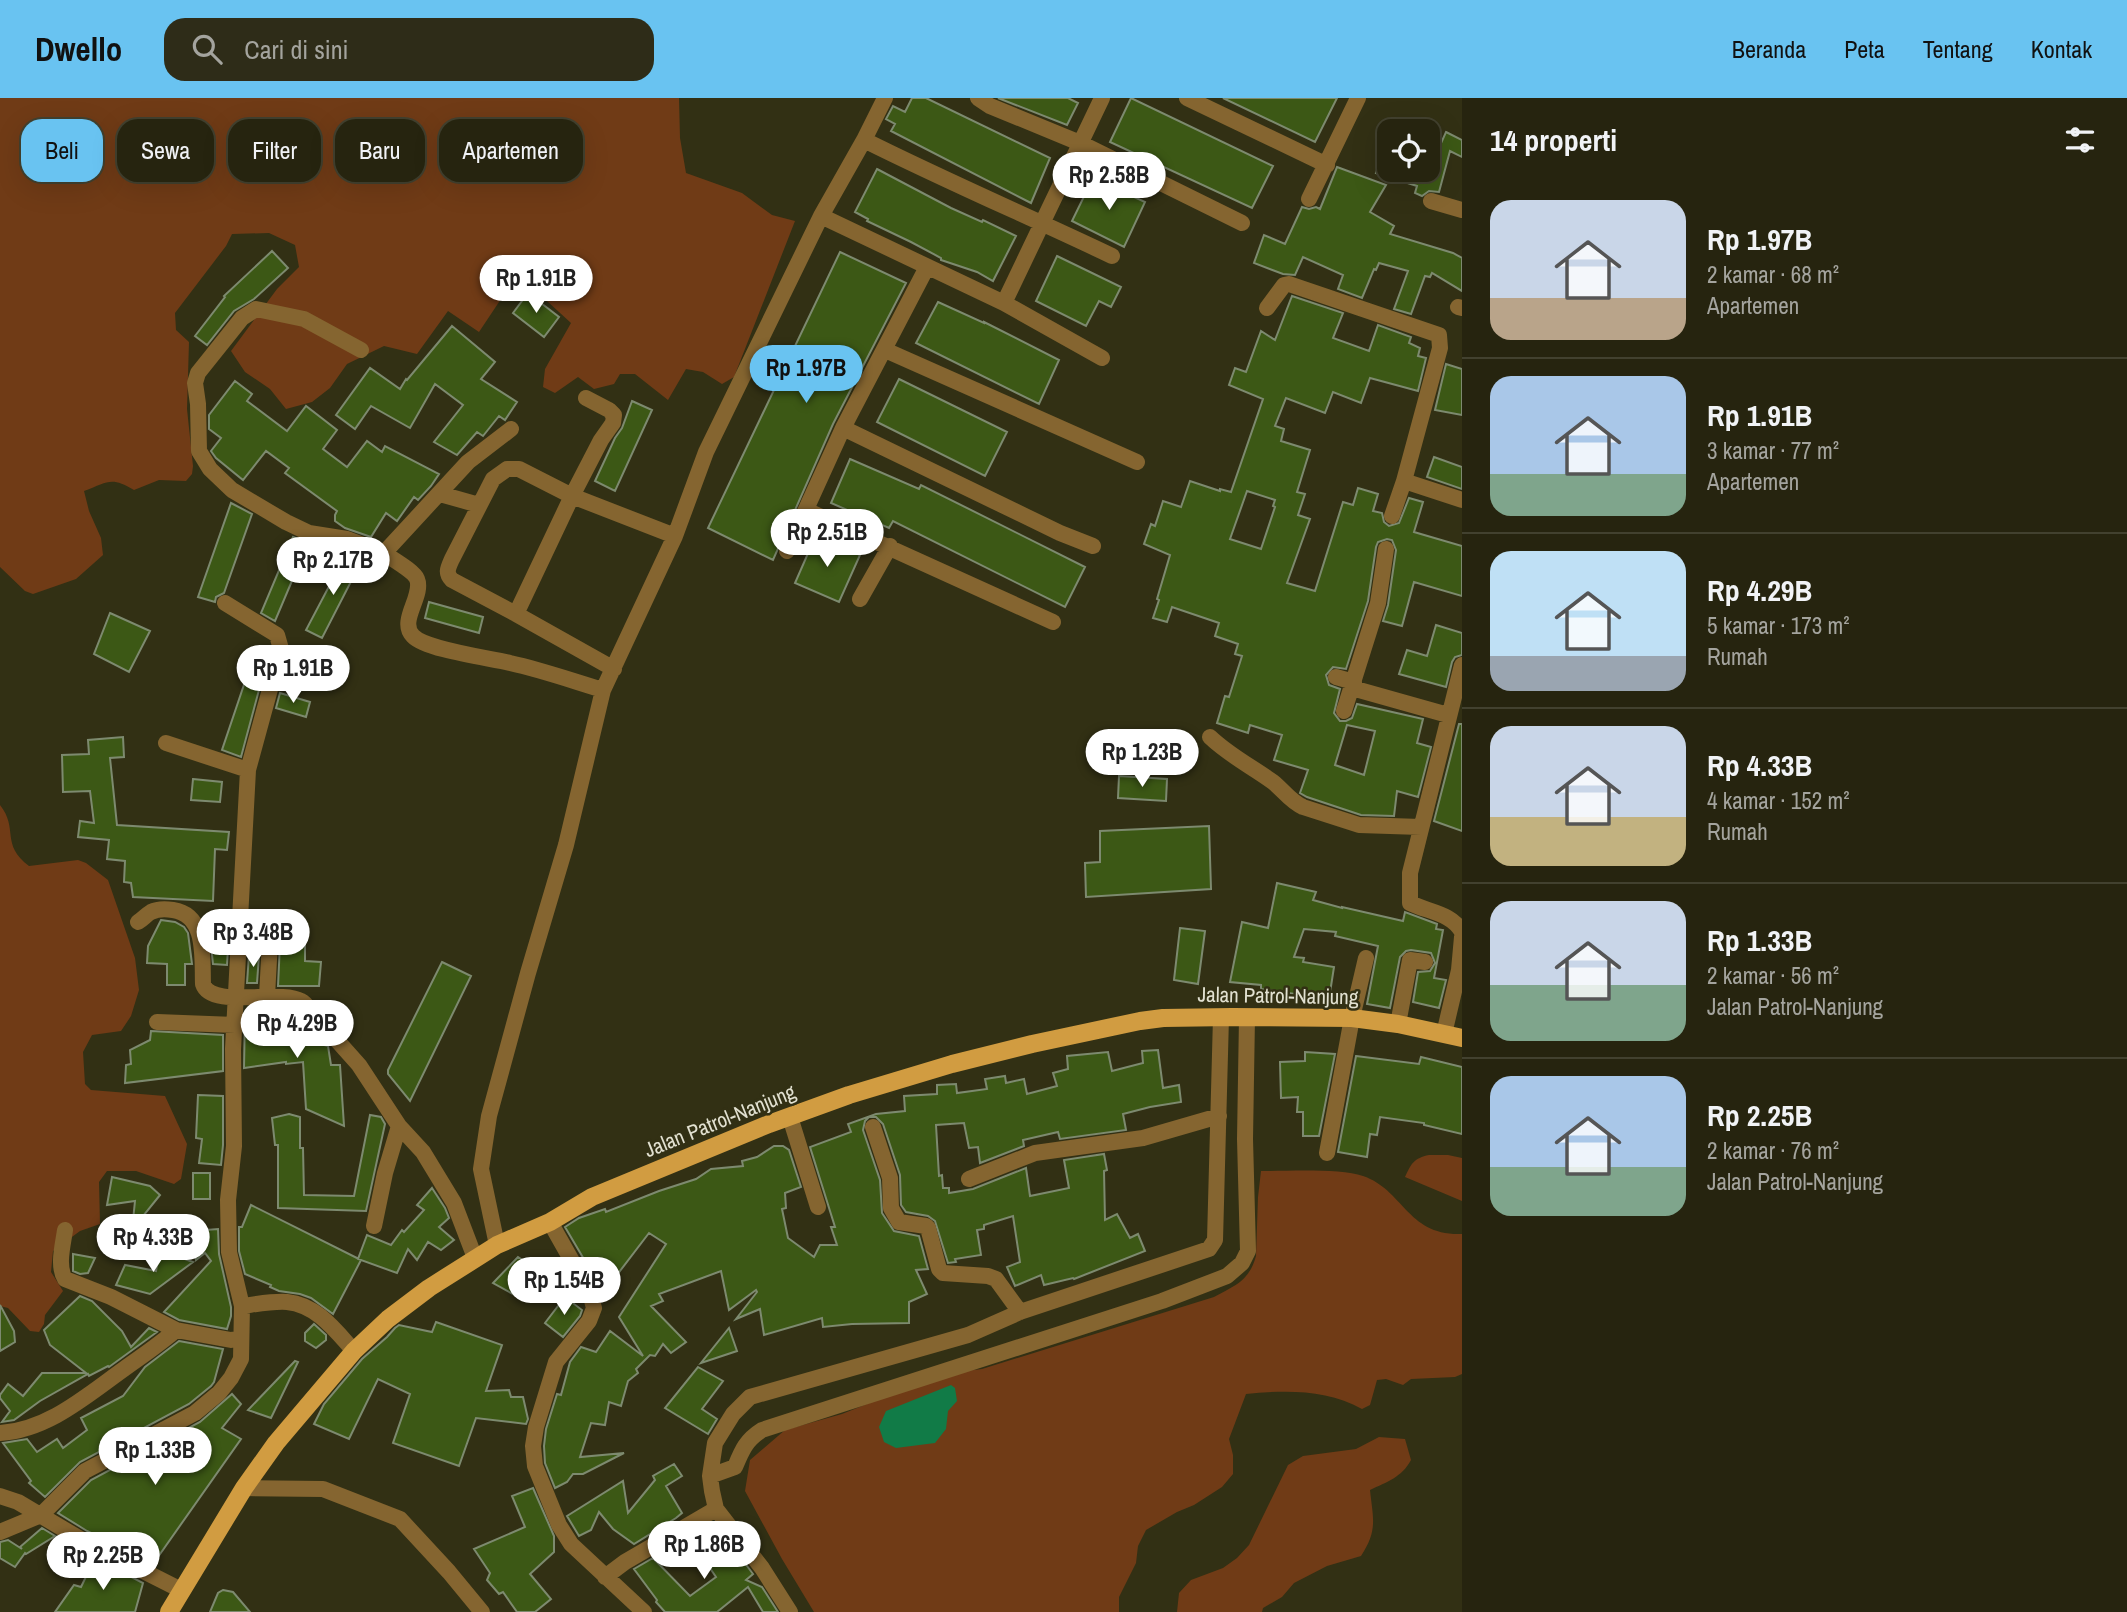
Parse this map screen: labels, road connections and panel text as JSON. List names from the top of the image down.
{
  "streets": {
    "main road": ["Jalan Patrol-Nanjung"]
  },
  "page": {
    "header": "Dwello",
    "search": "Cari di sini",
    "nav": [
      "Beranda",
      "Peta",
      "Tentang",
      "Kontak"
    ],
    "heading": "14 properti",
    "chip": [
      "Beli",
      "Sewa",
      "Filter",
      "Baru",
      "Apartemen"
    ],
    "price": [
      "Rp 2.58B",
      "Rp 1.91B",
      "Rp 1.97B",
      "Rp 2.51B",
      "Rp 2.17B",
      "Rp 1.91B",
      "Rp 1.23B",
      "Rp 3.48B",
      "Rp 4.29B",
      "Rp 4.33B",
      "Rp 1.54B",
      "Rp 1.33B",
      "Rp 1.86B",
      "Rp 2.25B"
    ],
    "list": [
      {
        "name": "Rp 1.97B",
        "note": "2 kamar · 68 m² · Apartemen"
      },
      {
        "name": "Rp 1.91B",
        "note": "3 kamar · 77 m² · Apartemen"
      },
      {
        "name": "Rp 4.29B",
        "note": "5 kamar · 173 m² · Rumah"
      },
      {
        "name": "Rp 4.33B",
        "note": "4 kamar · 152 m² · Rumah"
      },
      {
        "name": "Rp 1.33B",
        "note": "2 kamar · 56 m² · Jalan Patrol-Nanjung"
      },
      {
        "name": "Rp 2.25B",
        "note": "2 kamar · 76 m² · Jalan Patrol-Nanjung"
      }
    ]
  }
}
